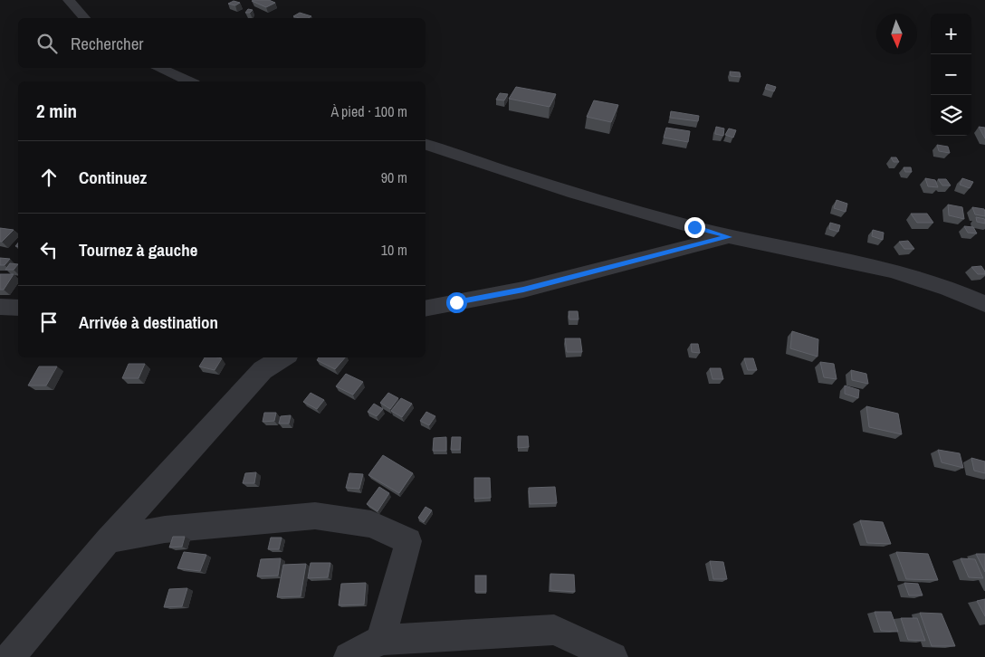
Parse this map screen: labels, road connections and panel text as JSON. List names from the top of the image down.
{
  "north": "bottom",
  "page": {
    "map_buttons": ["+", "−"],
    "search": "Rechercher",
    "heading": ["2 min", "À pied · 100 m"],
    "list": [
      ["Continuez", "90 m"],
      ["Tournez à gauche", "10 m"],
      "Arrivée à destination"
    ]
  }
}
